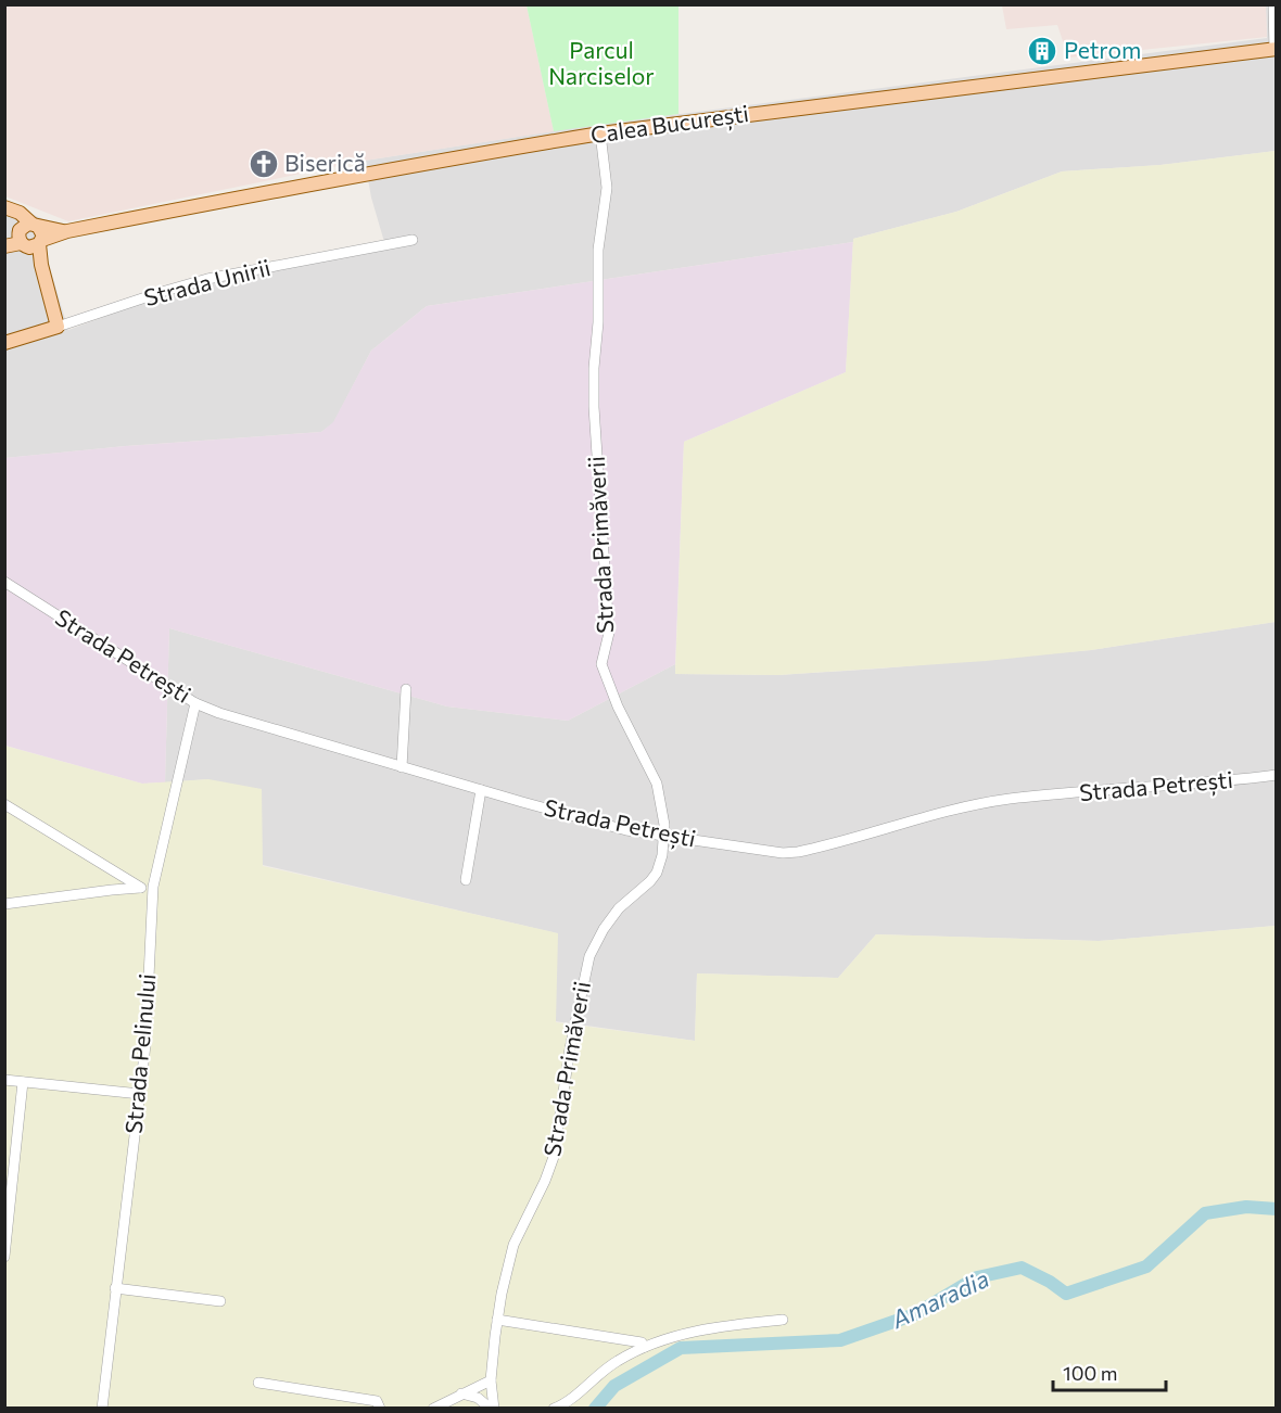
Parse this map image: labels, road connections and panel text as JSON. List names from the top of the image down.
{
  "streets": {
    "main road": ["Calea București", "Strada Unirii"],
    "street": ["Strada Primăverii", "Strada Petrești", "Strada Pelinului"]
  },
  "crossings": [
    ["Calea București", "Strada Primăverii"],
    ["Strada Primăverii", "Strada Petrești"],
    ["Strada Petrești", "Strada Pelinului"]
  ],
  "water": ["Amaradia"],
  "parks": ["Parcul Narciselor"],
  "places": {
    "building": ["Petrom"],
    "church": ["Biserică"]
  },
  "scale_bar": "100 m"
}
